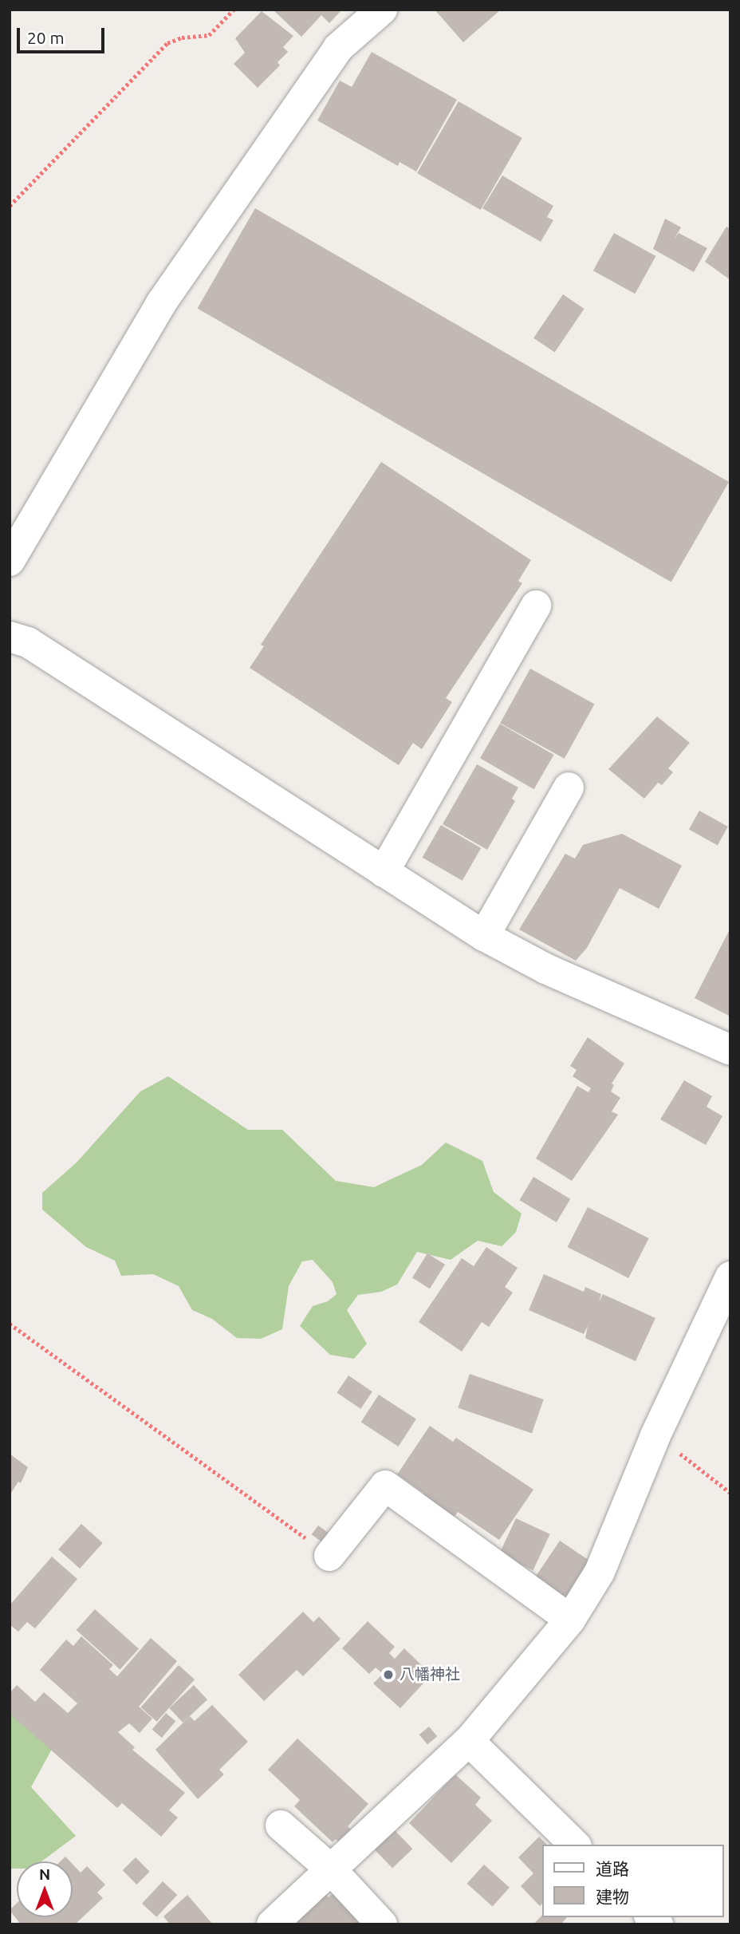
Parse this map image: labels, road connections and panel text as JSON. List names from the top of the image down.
{
  "places": ["八幡神社"],
  "legend": ["道路", "建物"],
  "scale_bar": "20 m",
  "north": "top"
}
